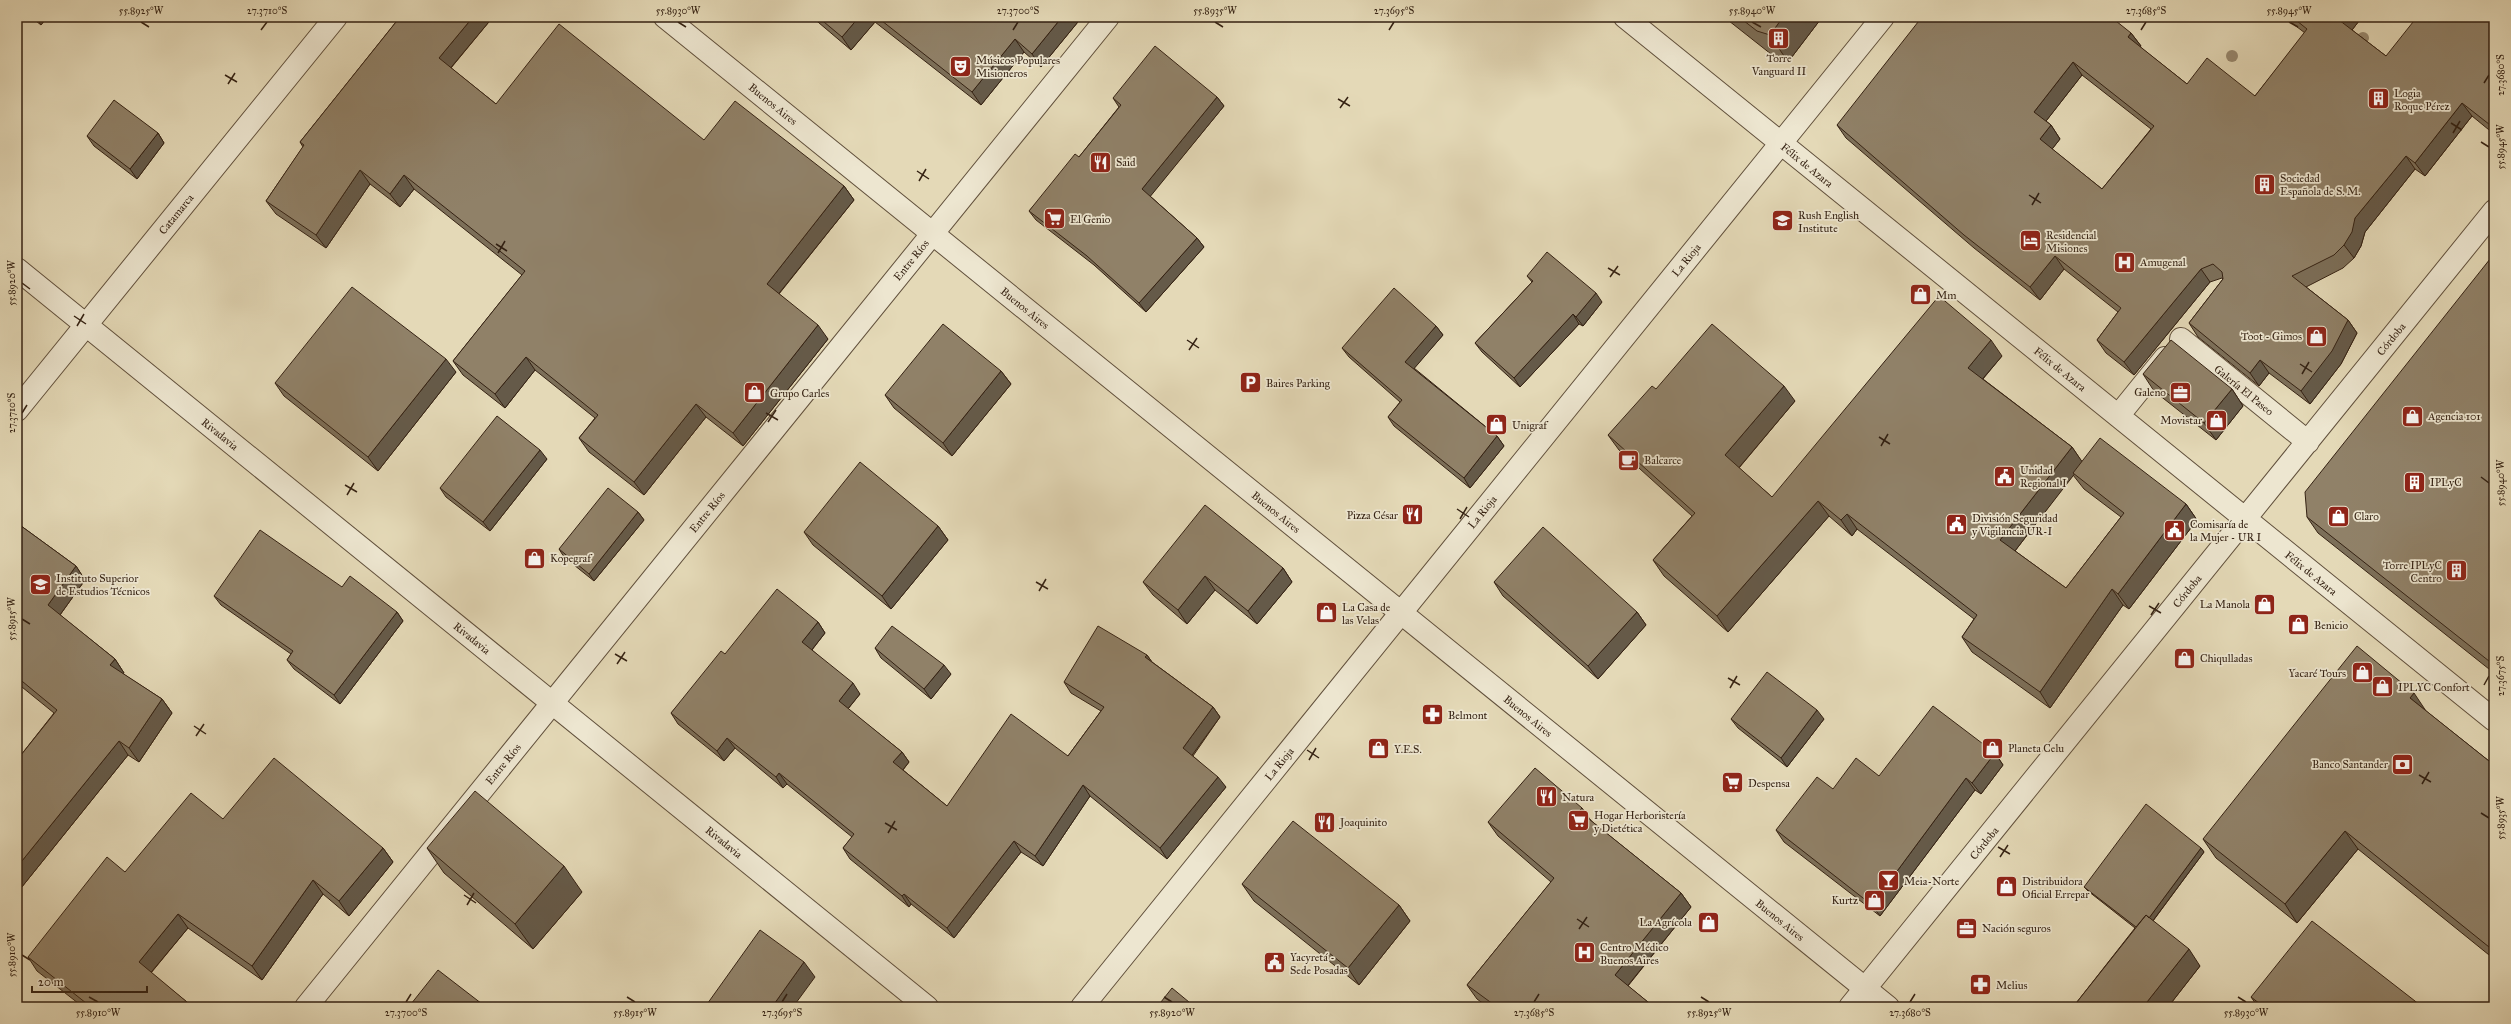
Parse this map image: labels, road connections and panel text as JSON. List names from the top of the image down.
{
  "streets": {
    "street": [
      "Buenos Aires",
      "Félix de Azara",
      "Catamarca",
      "Entre Ríos",
      "La Rioja",
      "Córdoba",
      "Galería El Paseo",
      "Rivadavia"
    ]
  },
  "crossings": [
    ["Buenos Aires", "Entre Ríos"],
    ["Buenos Aires", "La Rioja"],
    ["Buenos Aires", "Córdoba"],
    ["Félix de Azara", "La Rioja"],
    ["Félix de Azara", "Córdoba"],
    ["Catamarca", "Rivadavia"],
    ["Entre Ríos", "Rivadavia"],
    ["Córdoba", "Galería El Paseo"]
  ],
  "places": {
    "building": [
      "Torre Vanguard II",
      "Logia Roque Pérez",
      "Sociedad Española de S. M.",
      "IPLyC",
      "Torre IPLyC Centro"
    ],
    "theatre": ["Músicos Populares Misioneros"],
    "restaurant": [
      "Said",
      "Pizza César",
      "Natura",
      "Joaquinito"
    ],
    "supermarket": ["El Genio", "Despensa", "Hogar Herboristería y Dietética"],
    "school or university": ["Rush English Institute", "Instituto Superior de Estudios Técnicos"],
    "hotel": ["Residencial Misiones"],
    "hospital": ["Amugenal", "Centro Médico Buenos Aires"],
    "shop": [
      "Mm",
      "Toot - Gimos",
      "Grupo Carles",
      "Agencia 101",
      "Movistar",
      "Unigraf",
      "Claro",
      "Kopegraf",
      "La Manola",
      "La Casa de las Velas",
      "Benicio",
      "Chiqulladas",
      "Yacaré Tours",
      "IPLYC Confort",
      "Planeta Celu",
      "Y.E.S.",
      "Distribuidora Oficial Errepar",
      "Kurtz",
      "La Agrícola"
    ],
    "parking": ["Baires Parking"],
    "office": ["Galeno", "Nación seguros"],
    "cafe": ["Balcarce"],
    "public building": [
      "Unidad Regional I",
      "División Seguridad y Vigilancia UR-I",
      "Comisaría de la Mujer - UR I",
      "Yacyretá - Sede Posadas"
    ],
    "pharmacy": ["Belmont", "Melius"],
    "bank": ["Banco Santander"],
    "bar": ["Meia-Norte"]
  },
  "scale_bar": "20 m",
  "coordinates": [
    "55.8925°W",
    "27.3710°S",
    "55.8930°W",
    "27.3700°S",
    "55.8935°W",
    "27.3695°S",
    "55.8940°W",
    "27.3685°S",
    "55.8945°W",
    "27.3680°S",
    "55.8920°W",
    "55.8915°W",
    "27.3675°S",
    "55.8910°W"
  ]
}
